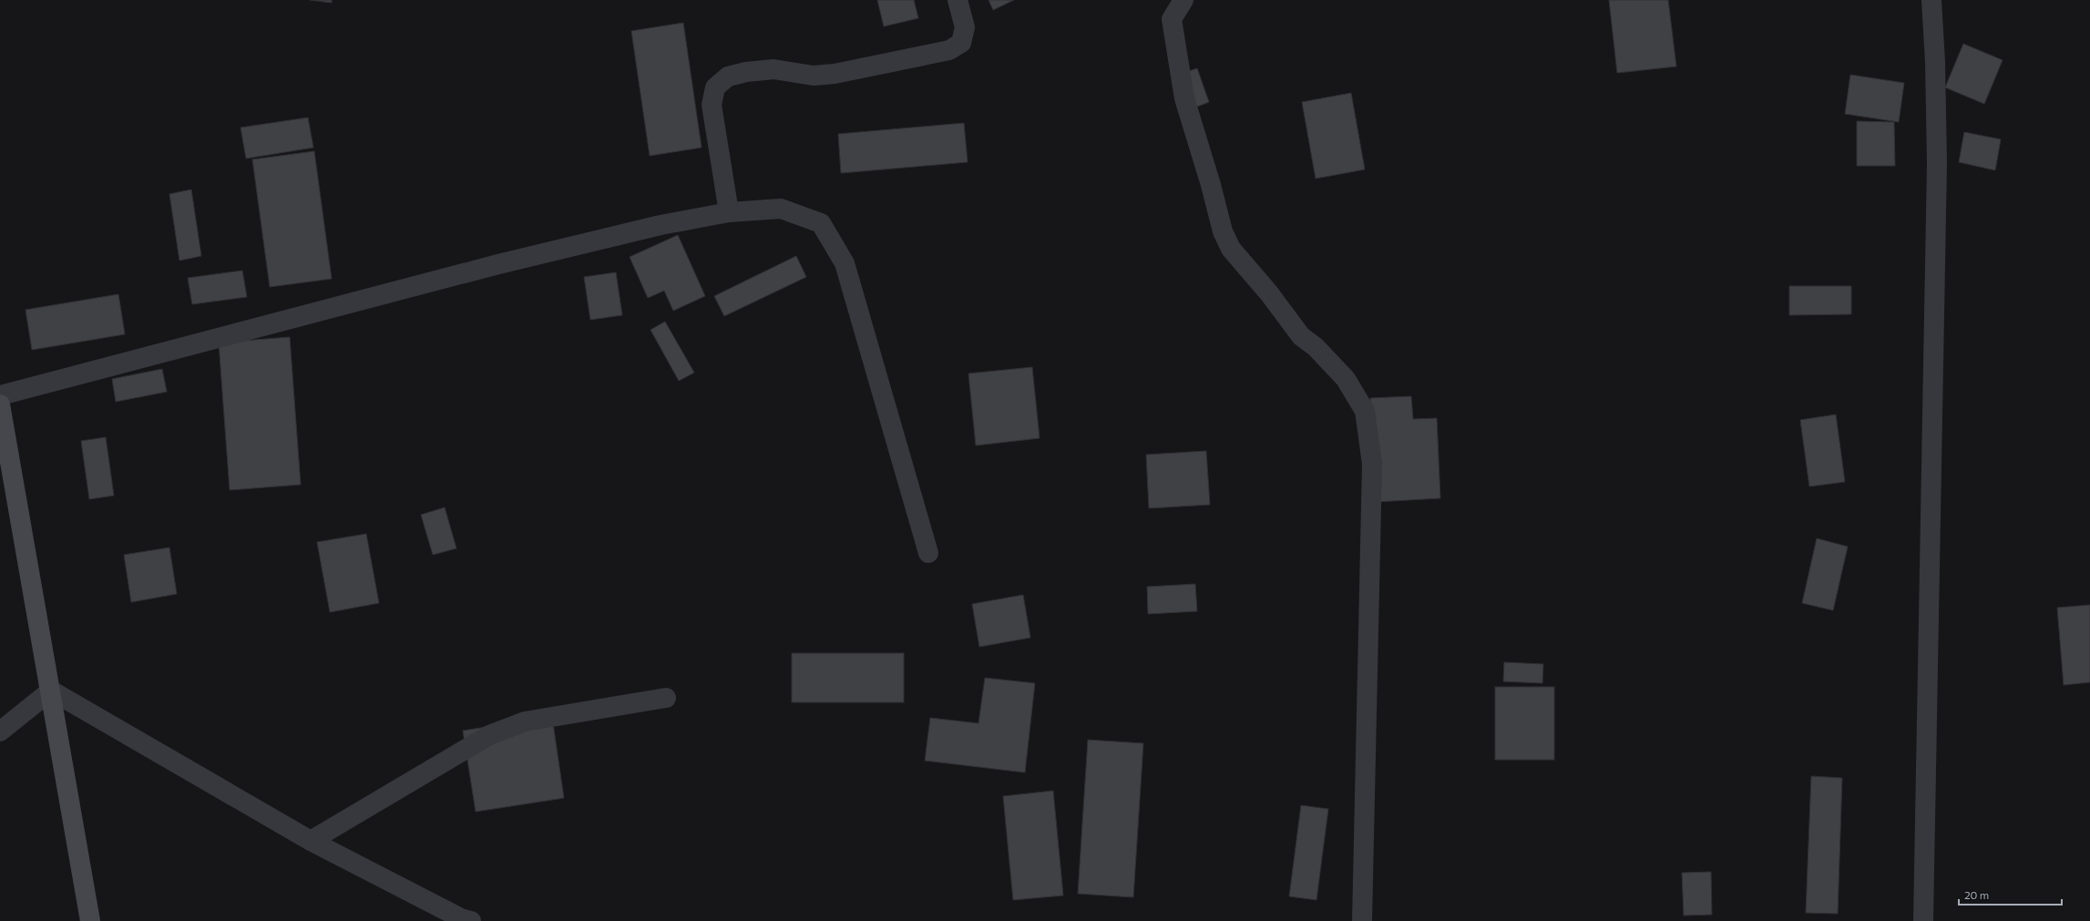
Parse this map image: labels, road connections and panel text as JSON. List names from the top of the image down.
{
  "scale_bar": "20 m"
}
